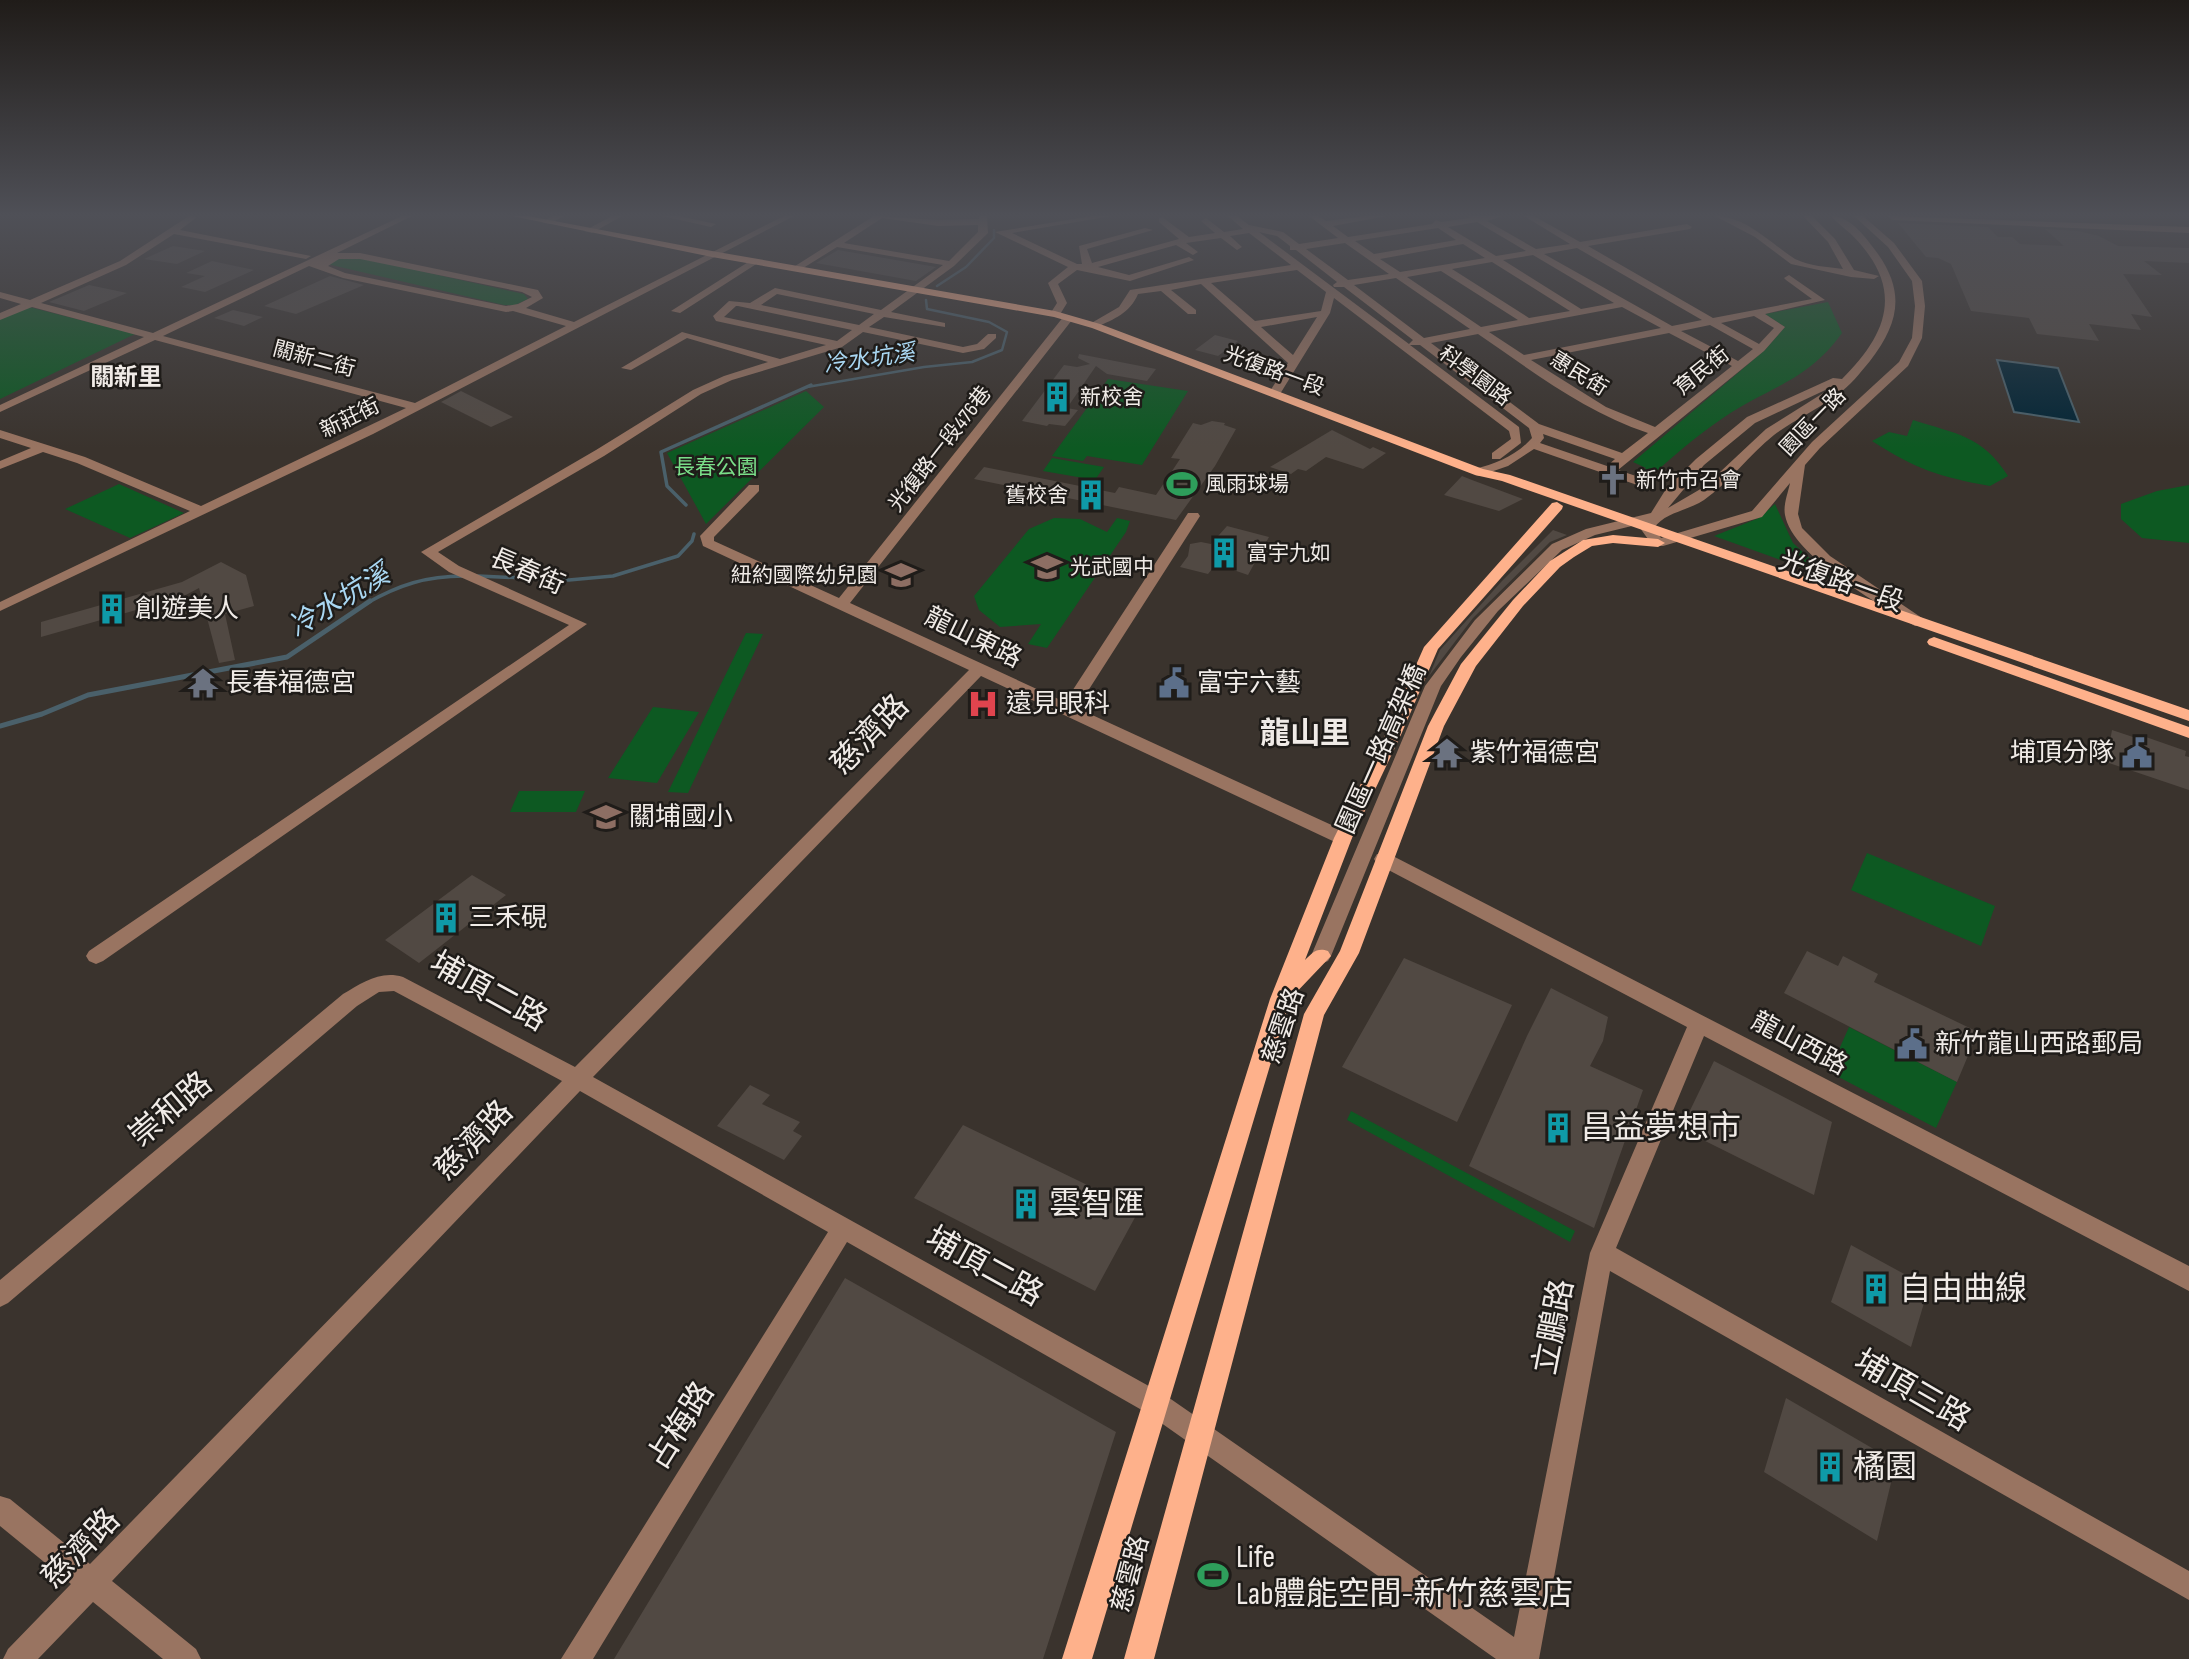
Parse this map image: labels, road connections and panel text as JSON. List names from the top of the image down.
{
  "streets": {
    "main road": ["光復路一段", "慈雲路"],
    "street": [
      "關新二街",
      "育民街",
      "惠民街",
      "科學園路",
      "新莊街",
      "園區一路",
      "光復路一段476巷",
      "長春街",
      "龍山東路",
      "慈濟路",
      "園區一路高架橋",
      "埔頂二路",
      "龍山西路",
      "崇和路",
      "立鵬路",
      "埔頂三路",
      "占梅路"
    ]
  },
  "crossings": [
    ["關新二街", "新莊街"],
    ["光復路一段", "科學園路"],
    ["光復路一段", "園區一路"],
    ["光復路一段", "光復路一段476巷"],
    ["光復路一段", "慈雲路"],
    ["育民街", "惠民街"],
    ["育民街", "科學園路"],
    ["園區一路", "慈雲路"],
    ["光復路一段476巷", "龍山東路"],
    ["龍山東路", "慈濟路"],
    ["龍山東路", "慈雲路"],
    ["慈濟路", "埔頂二路"],
    ["埔頂二路", "慈雲路"],
    ["埔頂二路", "崇和路"],
    ["埔頂二路", "立鵬路"],
    ["埔頂二路", "占梅路"],
    ["慈雲路", "龍山西路"],
    ["龍山西路", "立鵬路"],
    ["立鵬路", "埔頂三路"]
  ],
  "districts": ["關新里", "龍山里"],
  "water": ["冷水坑溪"],
  "parks": ["長春公園"],
  "places": {
    "building": [
      "新校舍",
      "舊校舍",
      "富宇九如",
      "創遊美人",
      "三禾硯",
      "昌益夢想市",
      "雲智匯",
      "自由曲線",
      "橘園"
    ],
    "church": ["新竹市召會"],
    "sports": ["風雨球場", "Life Lab體能空間-新竹慈雲店"],
    "school or university": ["光武國中", "紐約國際幼兒園", "關埔國小"],
    "temple": ["長春福德宮", "紫竹福德宮"],
    "public building": ["富宇六藝", "埔頂分隊", "新竹龍山西路郵局"],
    "hospital": ["遠見眼科"]
  }
}
